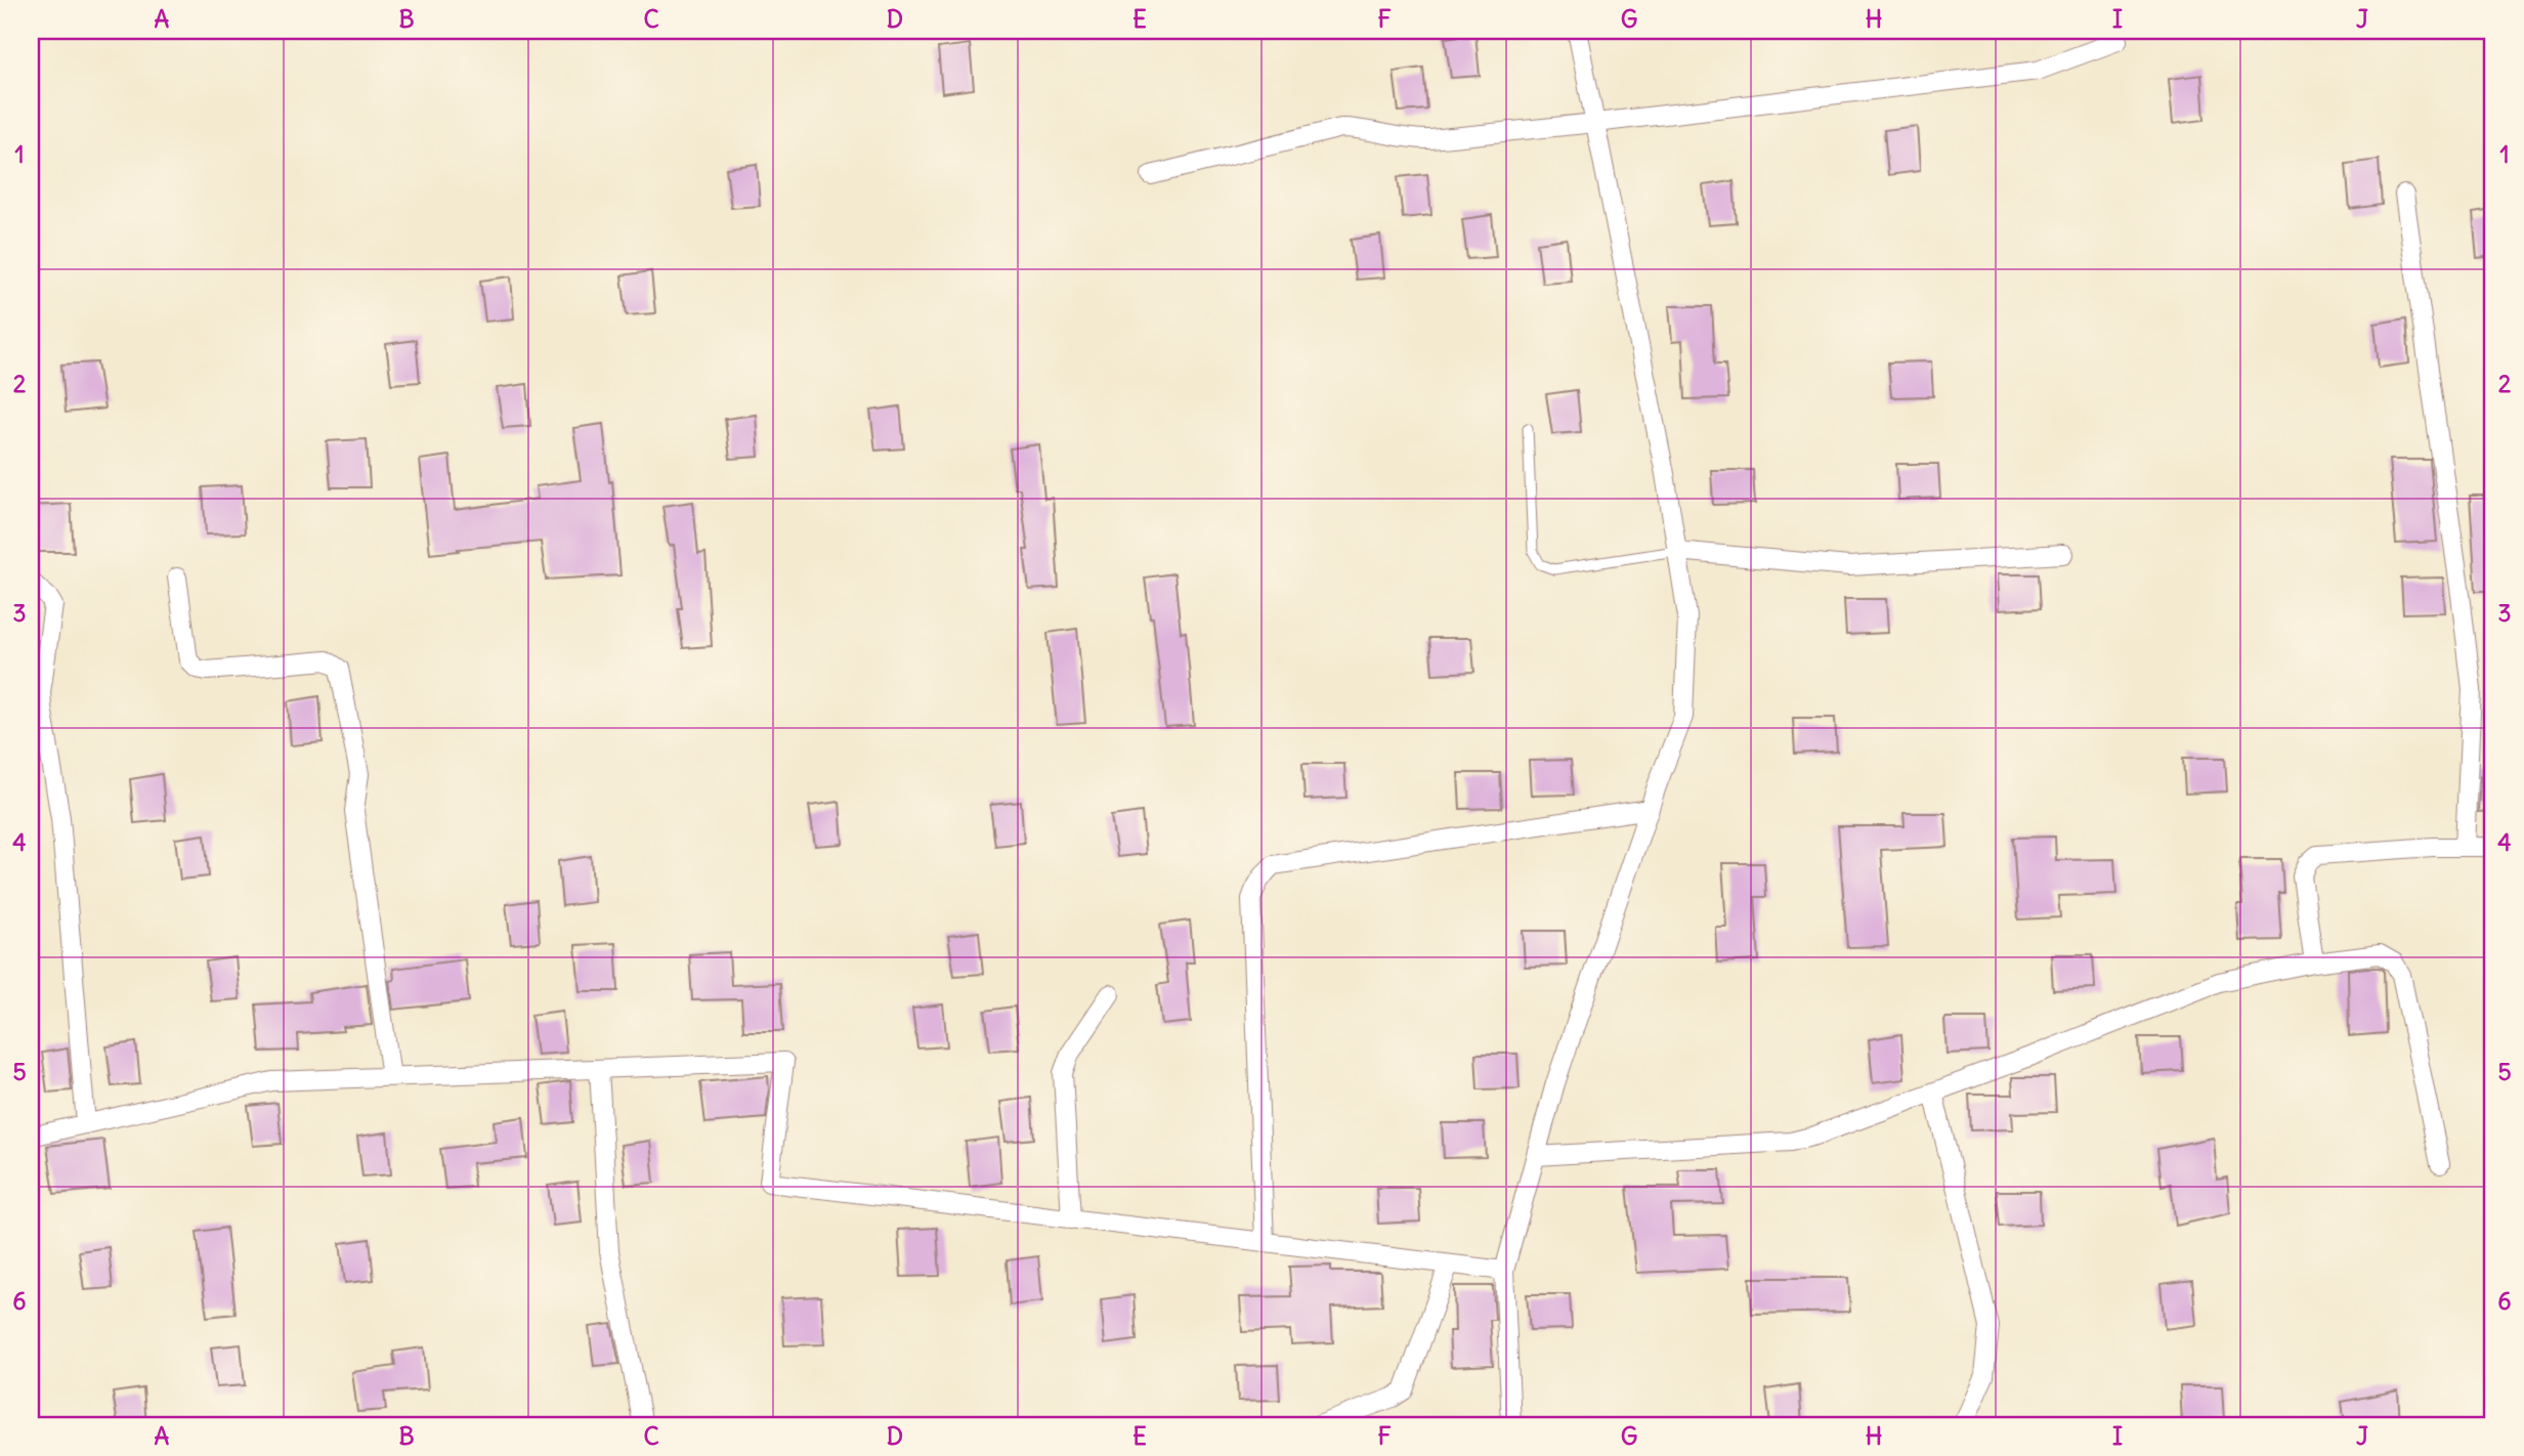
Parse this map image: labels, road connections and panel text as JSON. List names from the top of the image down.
{
  "grid": {
    "columns": [
      "A",
      "B",
      "C",
      "D",
      "E",
      "F",
      "G",
      "H",
      "I",
      "J"
    ],
    "rows": [
      "1",
      "2",
      "3",
      "4",
      "5",
      "6"
    ]
  }
}
